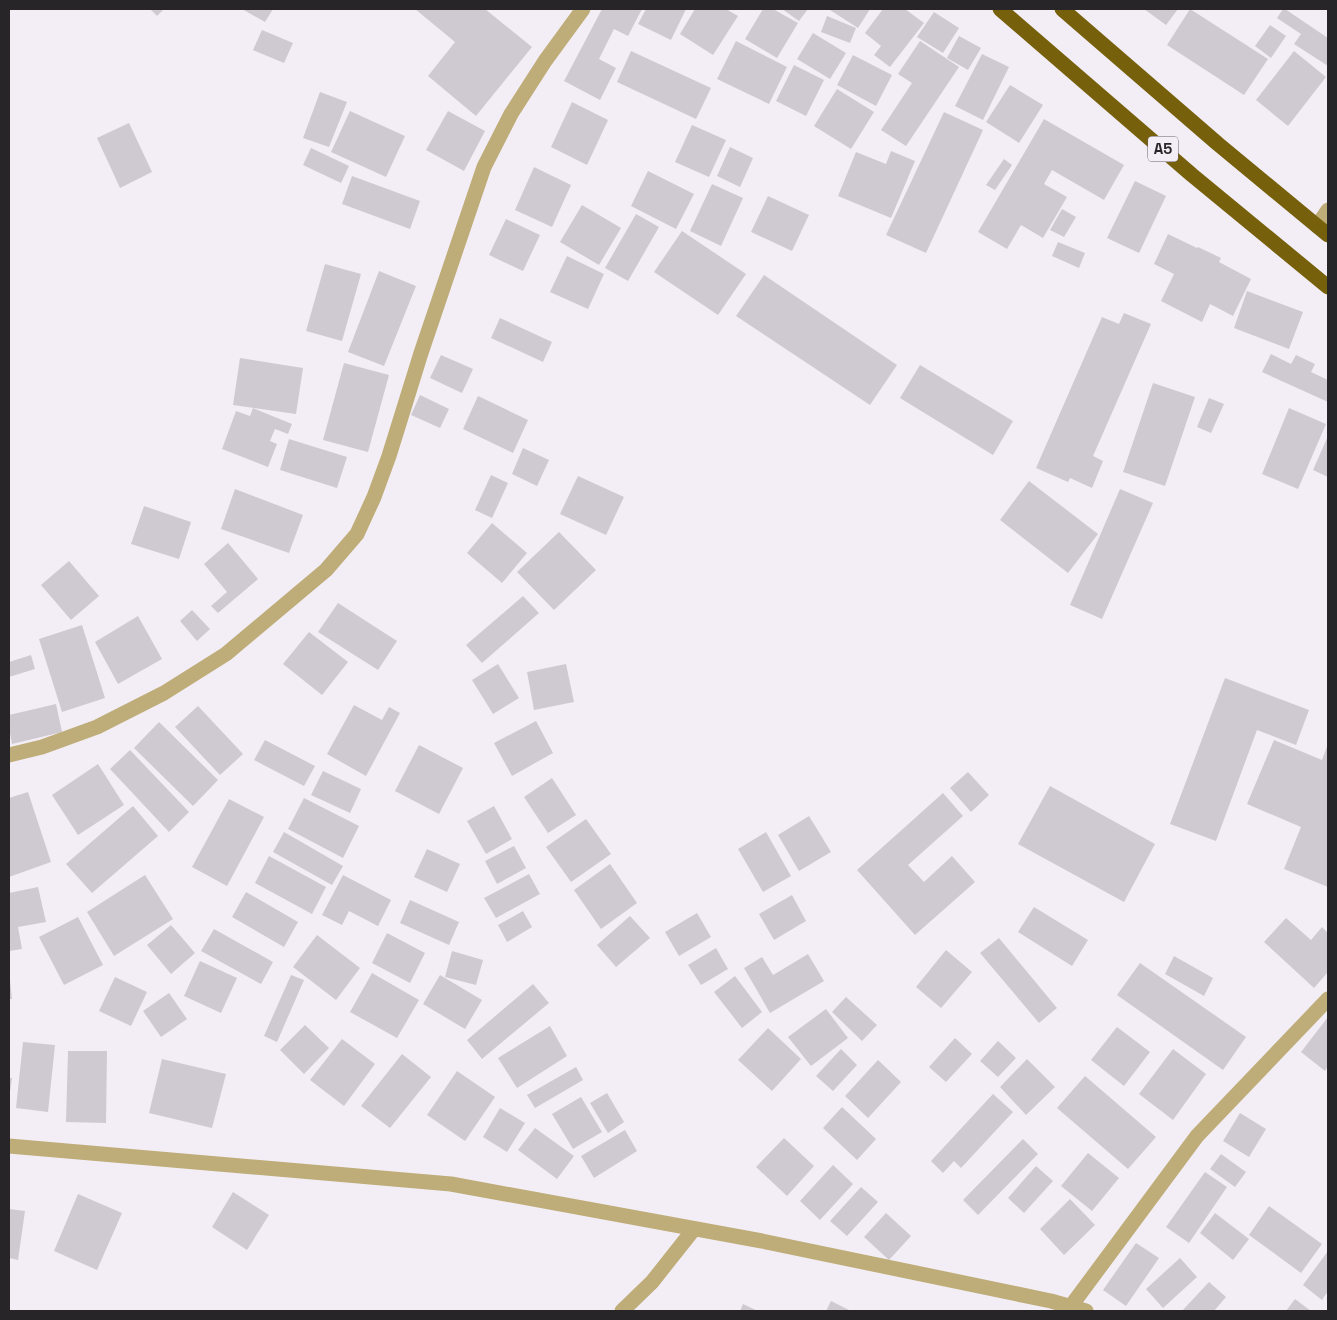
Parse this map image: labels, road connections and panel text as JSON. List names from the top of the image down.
{
  "streets": {
    "highway": ["A5"]
  }
}
